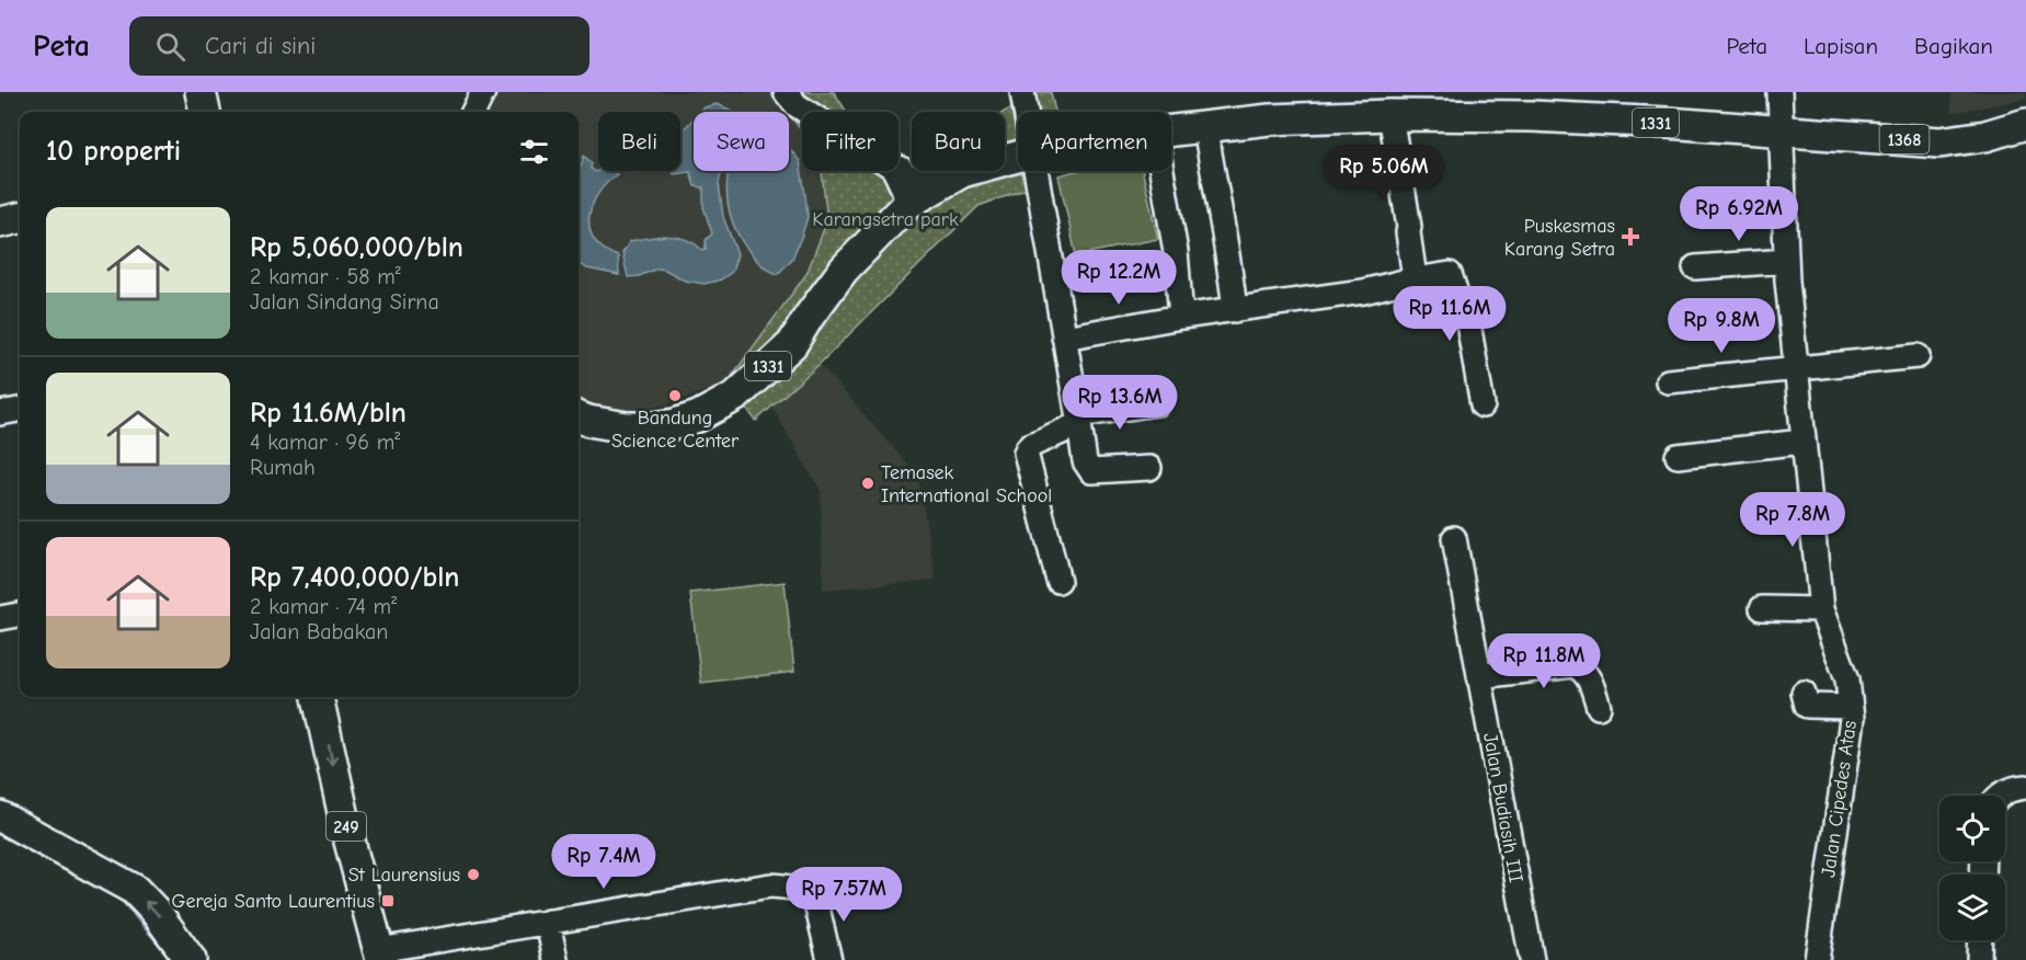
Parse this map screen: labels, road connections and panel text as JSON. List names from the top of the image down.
{
  "streets": {
    "main road": ["1331", "1368", "249"],
    "street": ["Jalan Cipedes Atas", "Jalan Budiasih III"]
  },
  "crossings": [
    ["1331", "1368"],
    ["1331", "Jalan Cipedes Atas"],
    ["1368", "Jalan Cipedes Atas"]
  ],
  "parks": ["Karangsetra park"],
  "places": {
    "health": ["Puskesmas Karang Setra"],
    "other": ["Bandung Science Center", "Temasek International School", "St Laurensius"],
    "transit": ["Gereja Santo Laurentius"]
  },
  "page": {
    "header": "Peta",
    "search": "Cari di sini",
    "nav": ["Peta", "Lapisan", "Bagikan"],
    "chip": [
      "Beli",
      "Sewa",
      "Filter",
      "Baru",
      "Apartemen"
    ],
    "heading": "10 properti",
    "price": [
      "Rp 5.06M",
      "Rp 6.92M",
      "Rp 12.2M",
      "Rp 11.6M",
      "Rp 9.8M",
      "Rp 13.6M",
      "Rp 7.8M",
      "Rp 11.8M",
      "Rp 7.4M",
      "Rp 7.57M"
    ],
    "list": [
      {
        "name": "Rp 5,060,000/bln",
        "note": "2 kamar · 58 m² · Jalan Sindang Sirna"
      },
      {
        "name": "Rp 11.6M/bln",
        "note": "4 kamar · 96 m² · Rumah"
      },
      {
        "name": "Rp 7,400,000/bln",
        "note": "2 kamar · 74 m² · Jalan Babakan"
      }
    ]
  }
}
